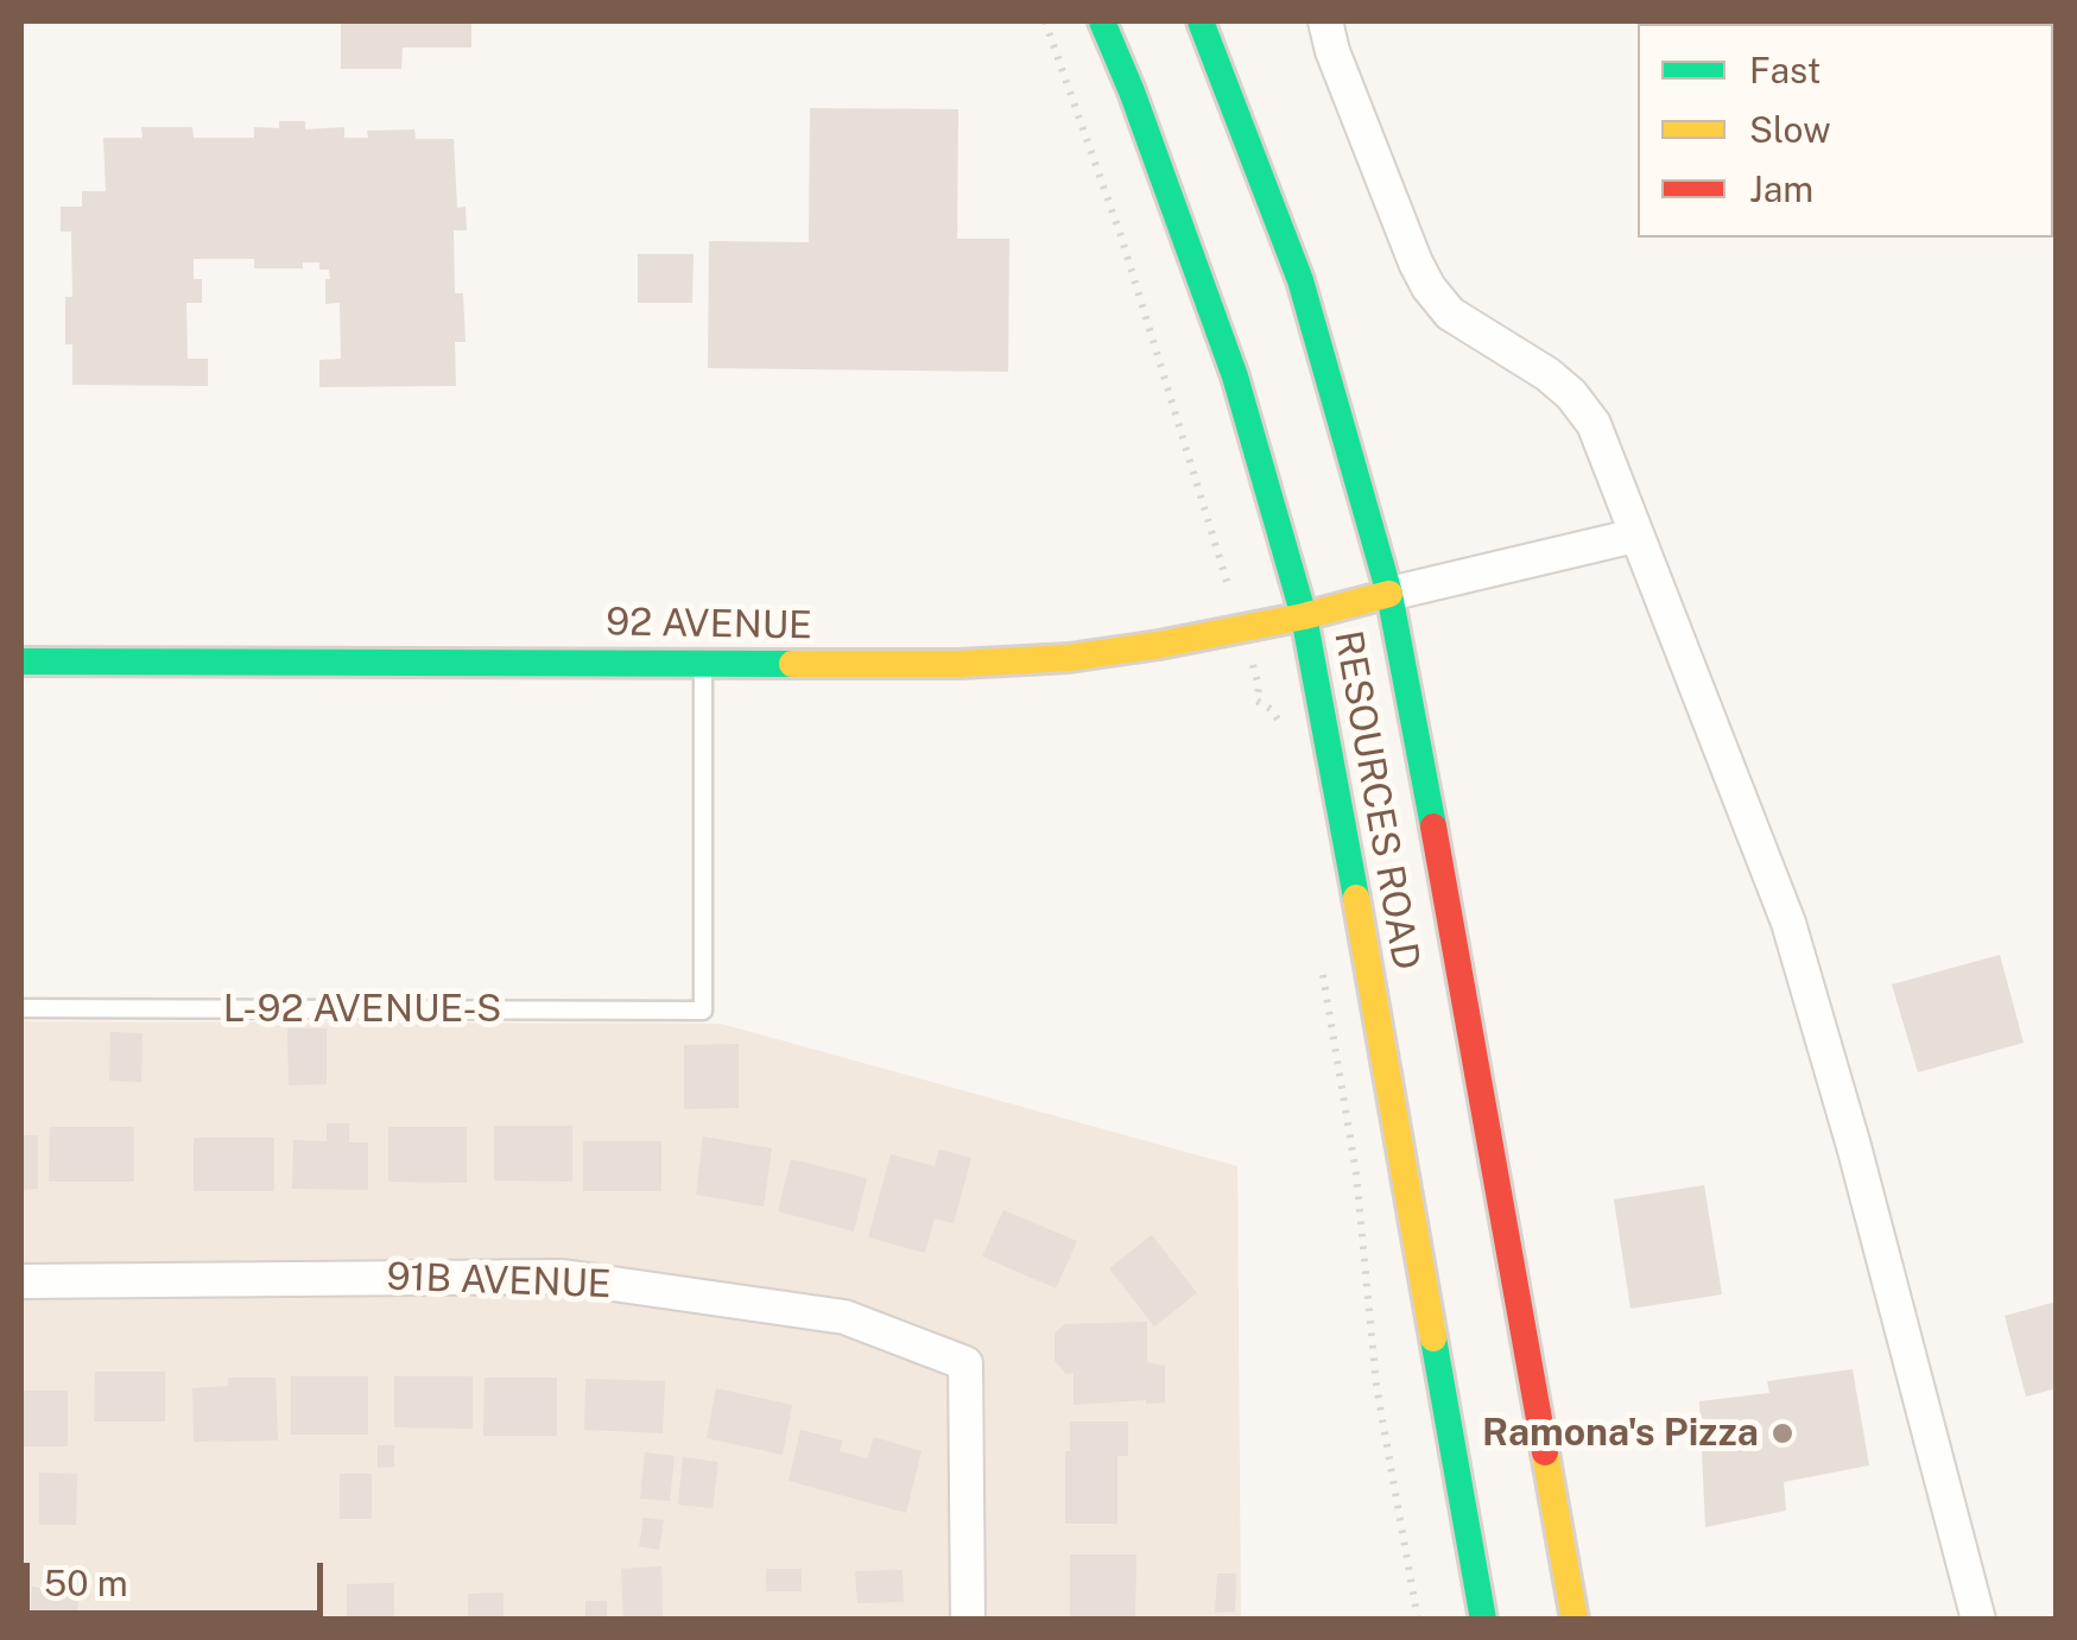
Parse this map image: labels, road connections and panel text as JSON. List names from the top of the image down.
{
  "streets": {
    "main road": ["92 AVENUE", "RESOURCES ROAD"],
    "street": ["91B AVENUE"],
    "lane": ["L-92 AVENUE-S"]
  },
  "crossings": [
    ["92 AVENUE", "RESOURCES ROAD"],
    ["92 AVENUE", "L-92 AVENUE-S"]
  ],
  "places": ["Ramona's Pizza"],
  "legend": ["Fast", "Slow", "Jam"],
  "scale_bar": "50 m"
}
